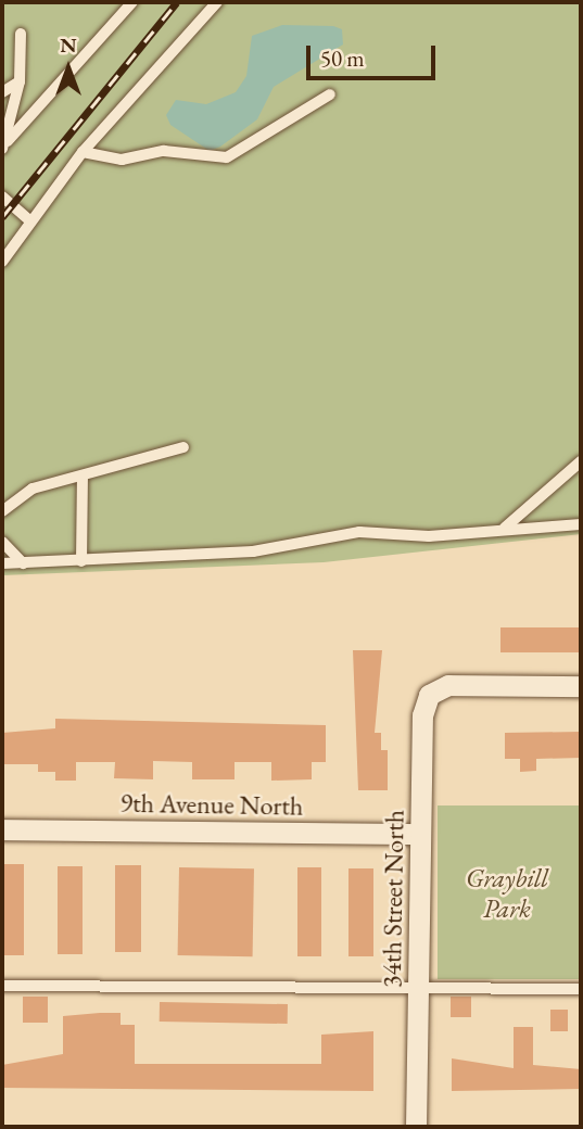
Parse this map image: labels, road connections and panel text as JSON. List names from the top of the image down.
{
  "streets": {
    "street": ["9th Avenue North", "34th Street North"]
  },
  "crossings": [
    ["9th Avenue North", "34th Street North"]
  ],
  "parks": ["Graybill Park"],
  "scale_bar": "50 m",
  "north": "top"
}
